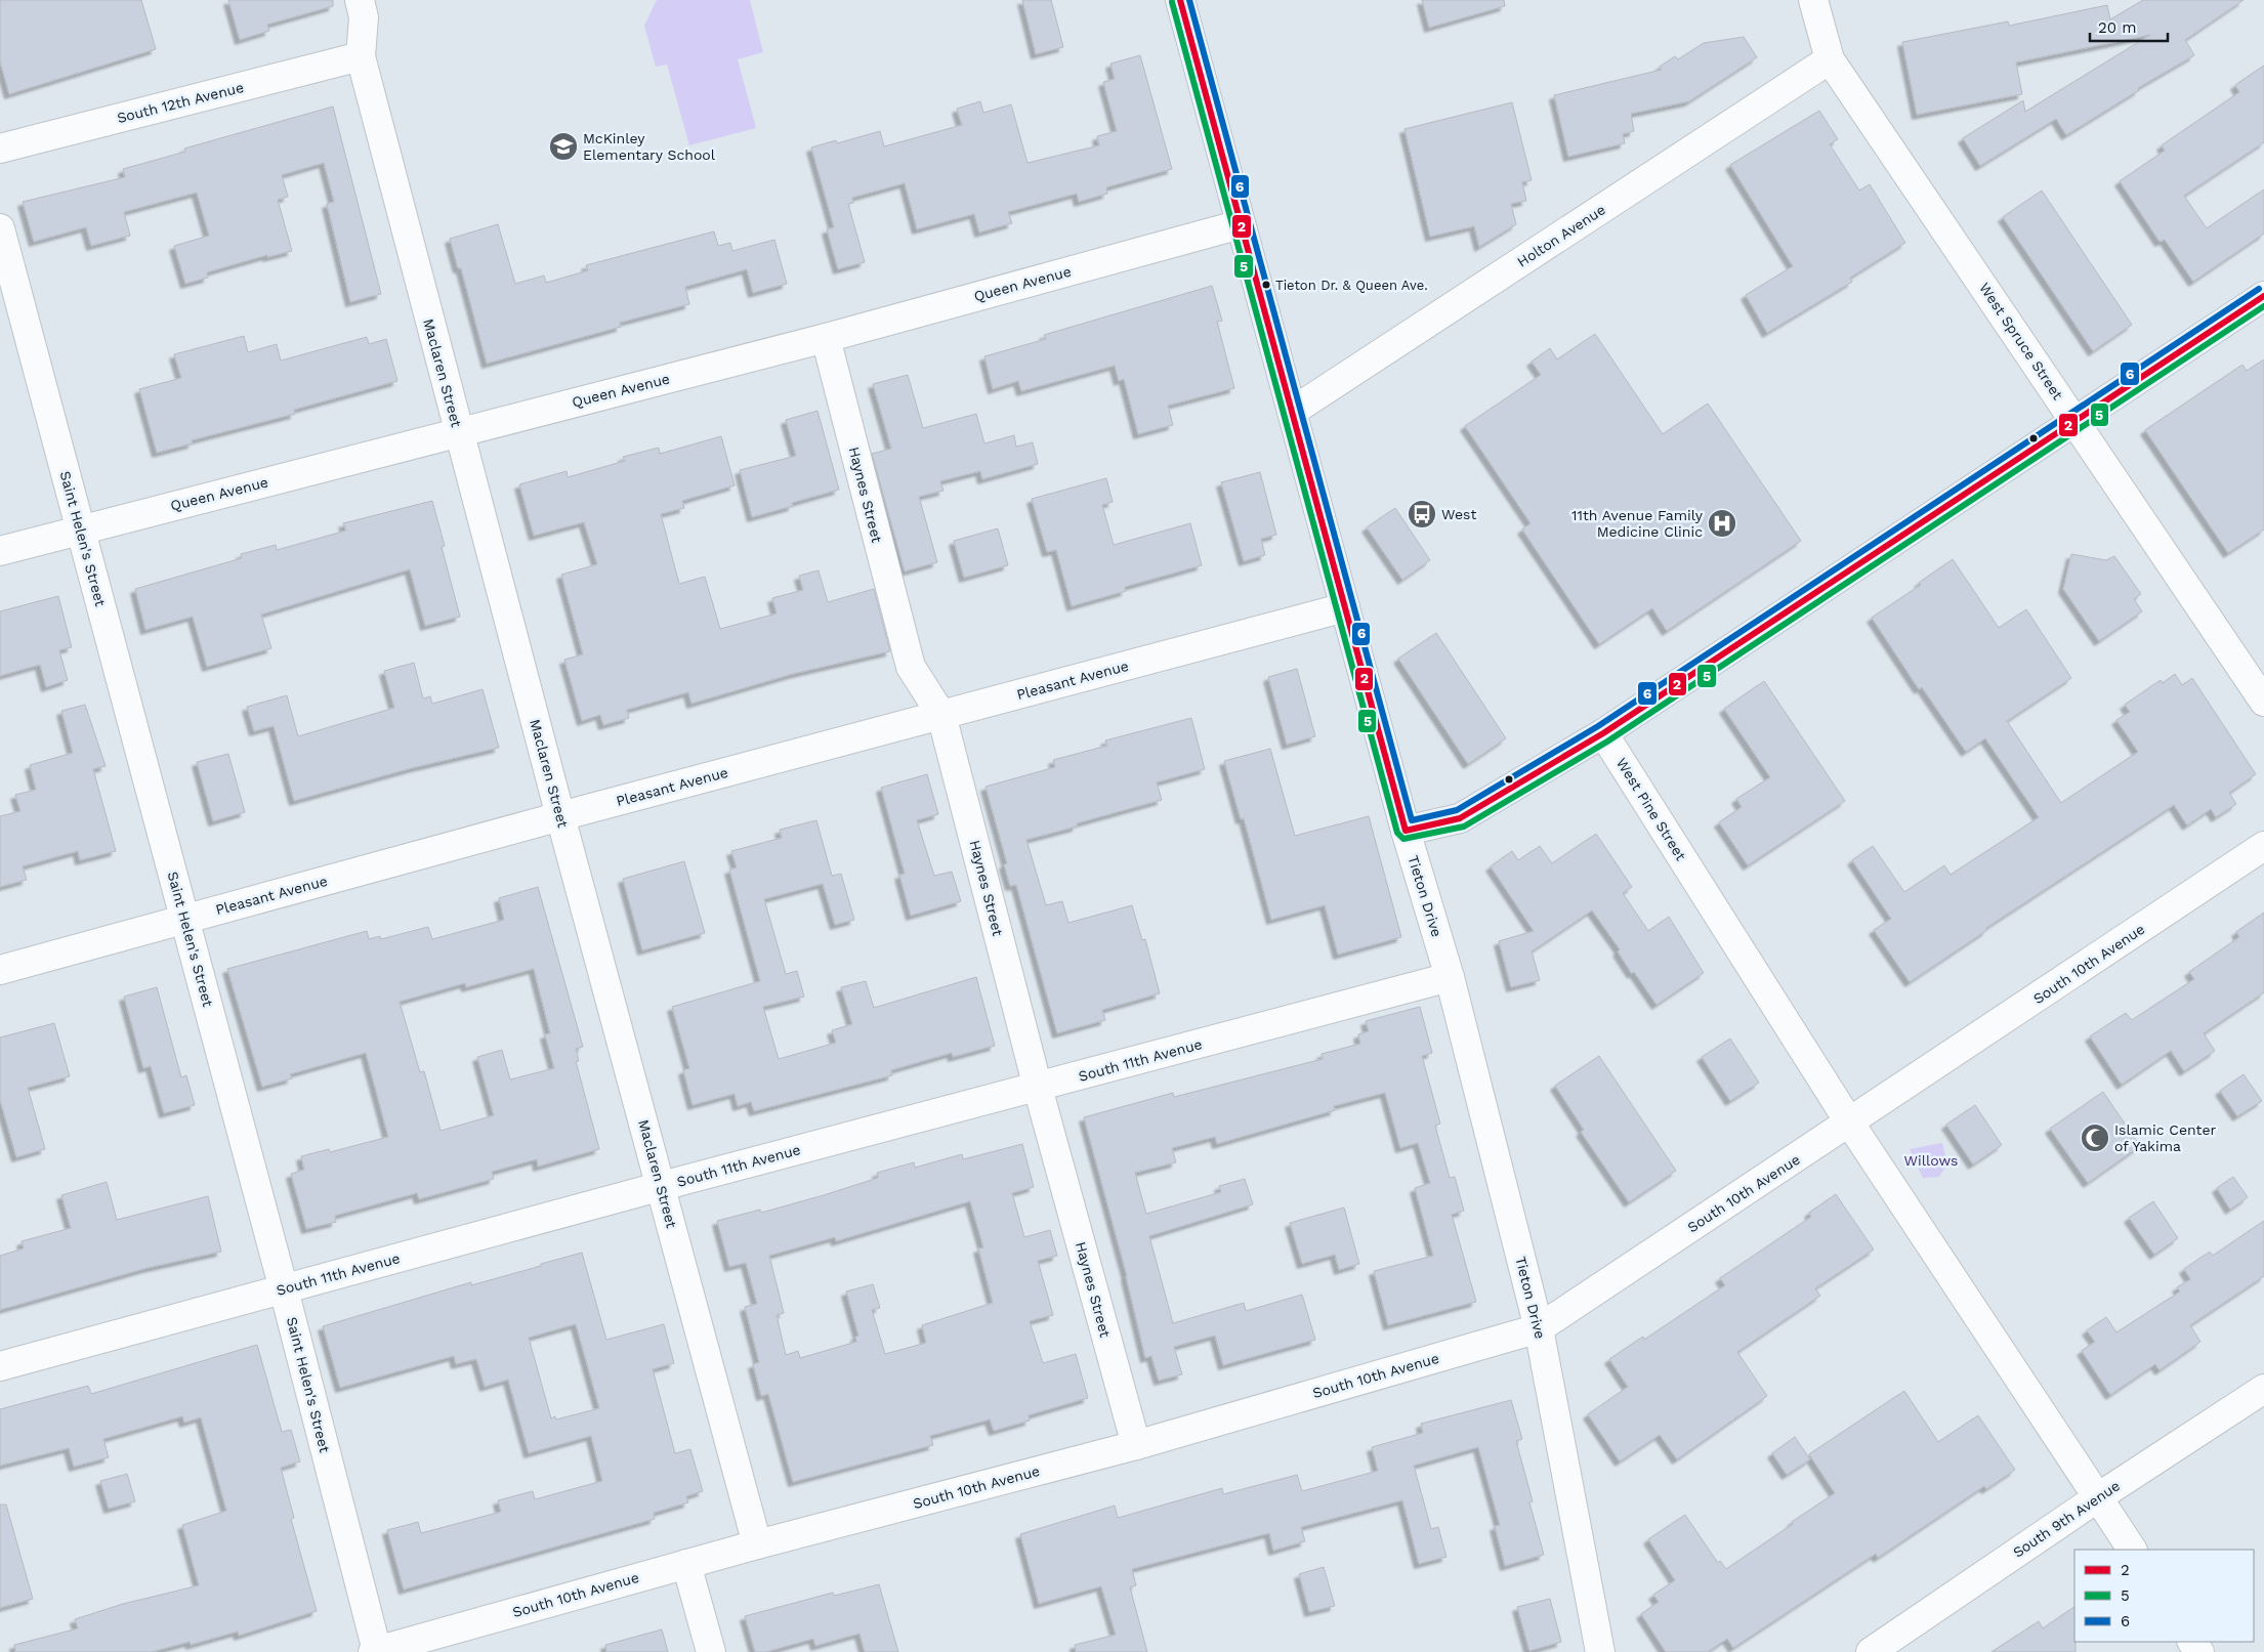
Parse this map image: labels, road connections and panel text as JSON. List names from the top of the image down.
{
  "streets": {
    "street": [
      "South 12th Avenue",
      "Holton Avenue",
      "Queen Avenue",
      "West Spruce Street",
      "Maclaren Street",
      "Haynes Street",
      "Saint Helen's Street",
      "Pleasant Avenue",
      "West Pine Street",
      "Tieton Drive",
      "South 10th Avenue",
      "South 11th Avenue",
      "South 9th Avenue"
    ]
  },
  "crossings": [
    ["South 12th Avenue", "Maclaren Street"],
    ["Holton Avenue", "West Spruce Street"],
    ["Holton Avenue", "Tieton Drive"],
    ["Queen Avenue", "Maclaren Street"],
    ["Queen Avenue", "Haynes Street"],
    ["Queen Avenue", "Saint Helen's Street"],
    ["Queen Avenue", "Tieton Drive"],
    ["Maclaren Street", "Pleasant Avenue"],
    ["Maclaren Street", "South 10th Avenue"],
    ["Maclaren Street", "South 11th Avenue"],
    ["Haynes Street", "Pleasant Avenue"],
    ["Haynes Street", "South 10th Avenue"],
    ["Haynes Street", "South 11th Avenue"],
    ["Saint Helen's Street", "Pleasant Avenue"],
    ["Saint Helen's Street", "South 10th Avenue"],
    ["Saint Helen's Street", "South 11th Avenue"],
    ["Pleasant Avenue", "Tieton Drive"],
    ["West Pine Street", "South 10th Avenue"],
    ["West Pine Street", "South 9th Avenue"],
    ["Tieton Drive", "South 10th Avenue"],
    ["Tieton Drive", "South 11th Avenue"]
  ],
  "parks": ["Willows"],
  "places": {
    "school or university": ["McKinley Elementary School"],
    "other": ["Tieton Dr. & Queen Ave."],
    "bus stop": ["West"],
    "hospital": ["11th Avenue Family Medicine Clinic"],
    "mosque": ["Islamic Center of Yakima"]
  },
  "lines": ["transit line 2", "transit line 6", "transit line 5"],
  "legend": ["2", "5", "6"],
  "scale_bar": "20 m"
}
